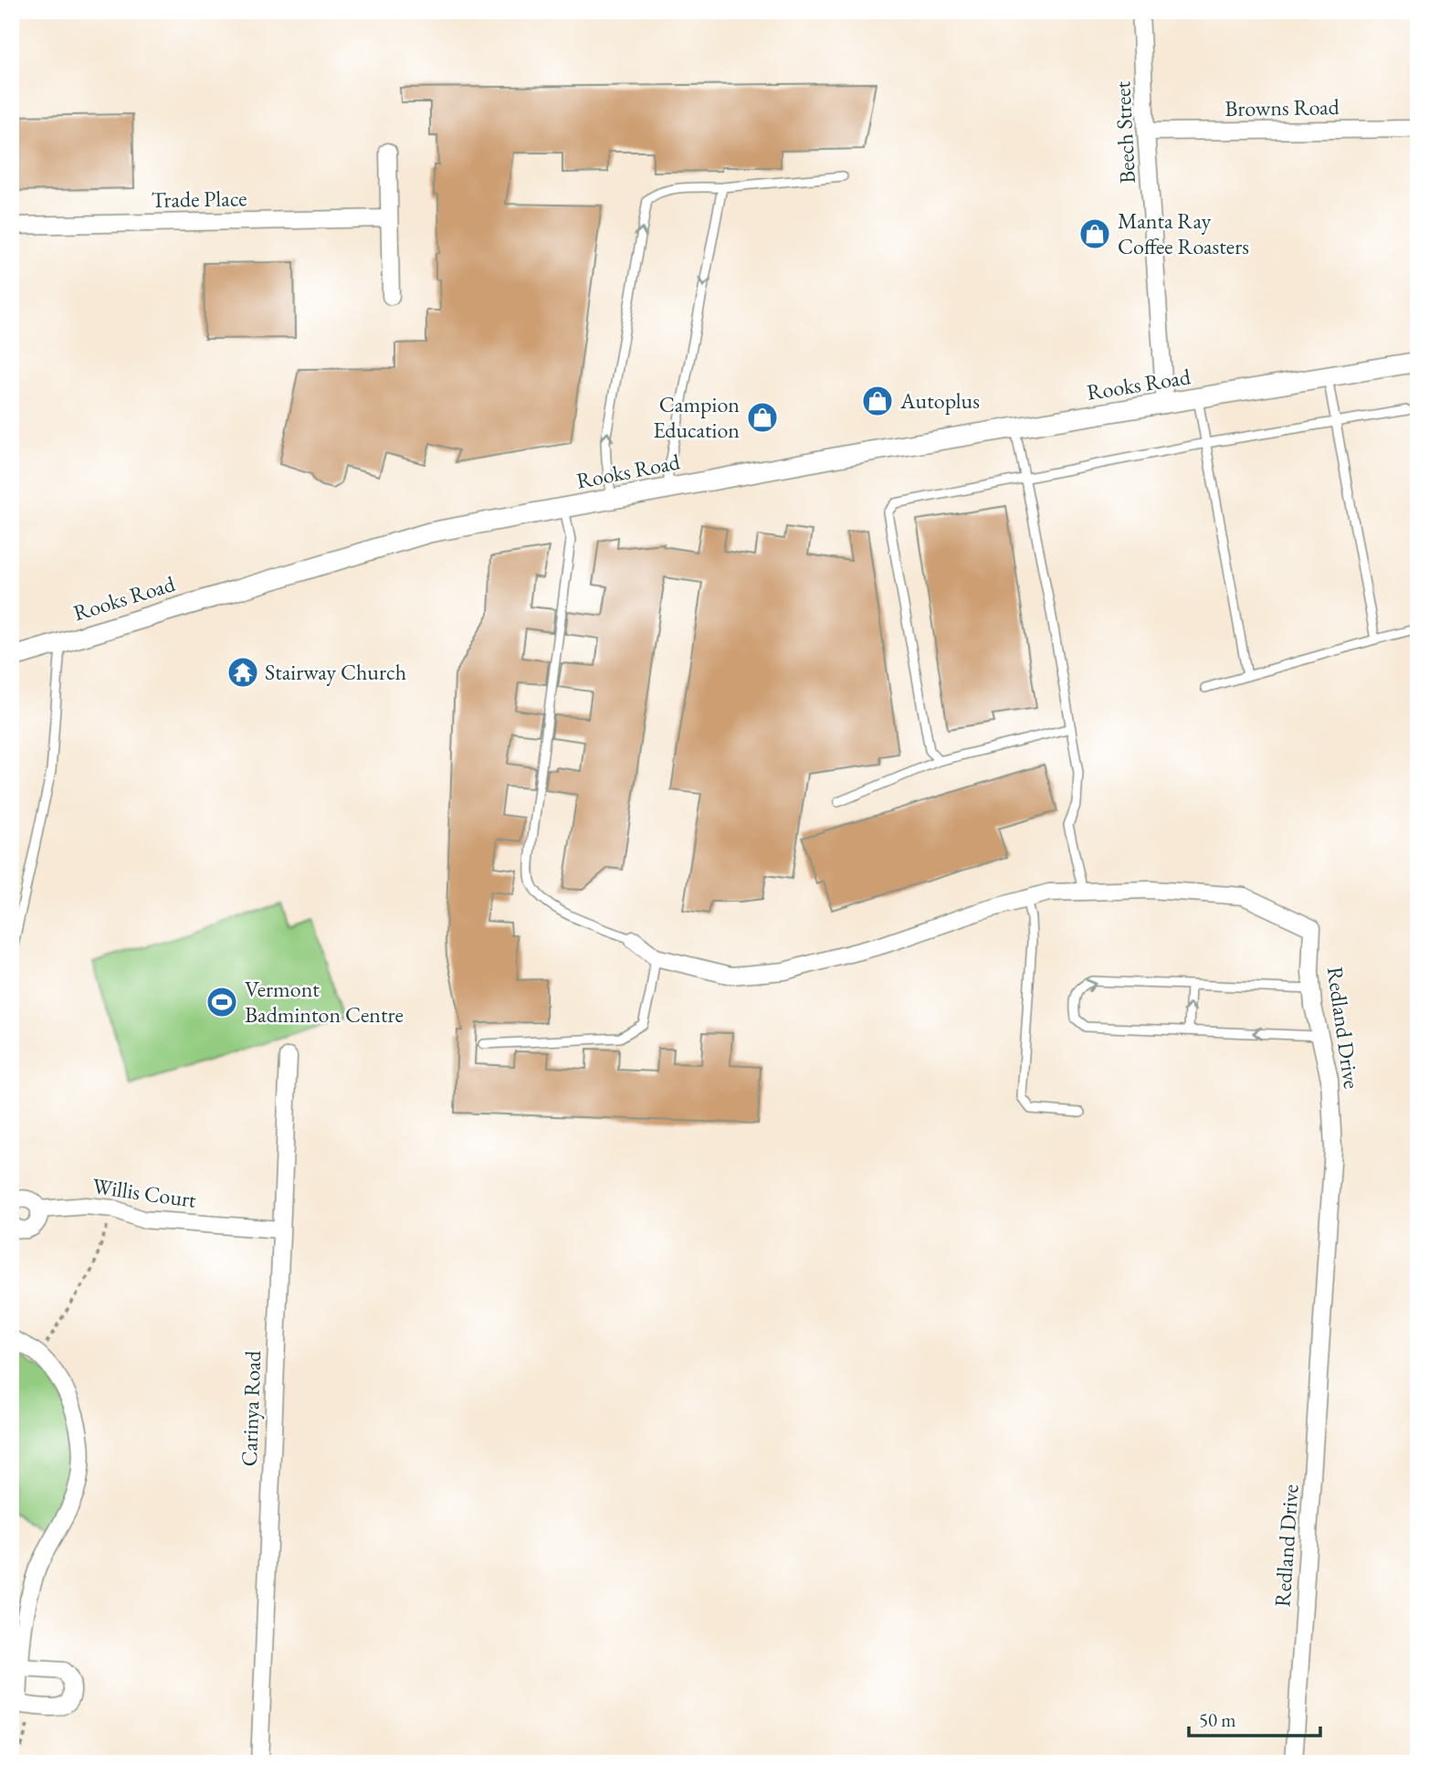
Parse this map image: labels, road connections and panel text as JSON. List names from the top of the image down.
{
  "streets": {
    "street": [
      "Browns Road",
      "Beech Street",
      "Trade Place",
      "Rooks Road",
      "Redland Drive",
      "Willis Court",
      "Carinya Road"
    ]
  },
  "crossings": [
    ["Browns Road", "Beech Street"],
    ["Beech Street", "Rooks Road"],
    ["Willis Court", "Carinya Road"]
  ],
  "places": {
    "shop": ["Manta Ray Coffee Roasters", "Autoplus", "Campion Education"],
    "temple": ["Stairway Church"],
    "sports": ["Vermont Badminton Centre"]
  },
  "scale_bar": "50 m"
}
